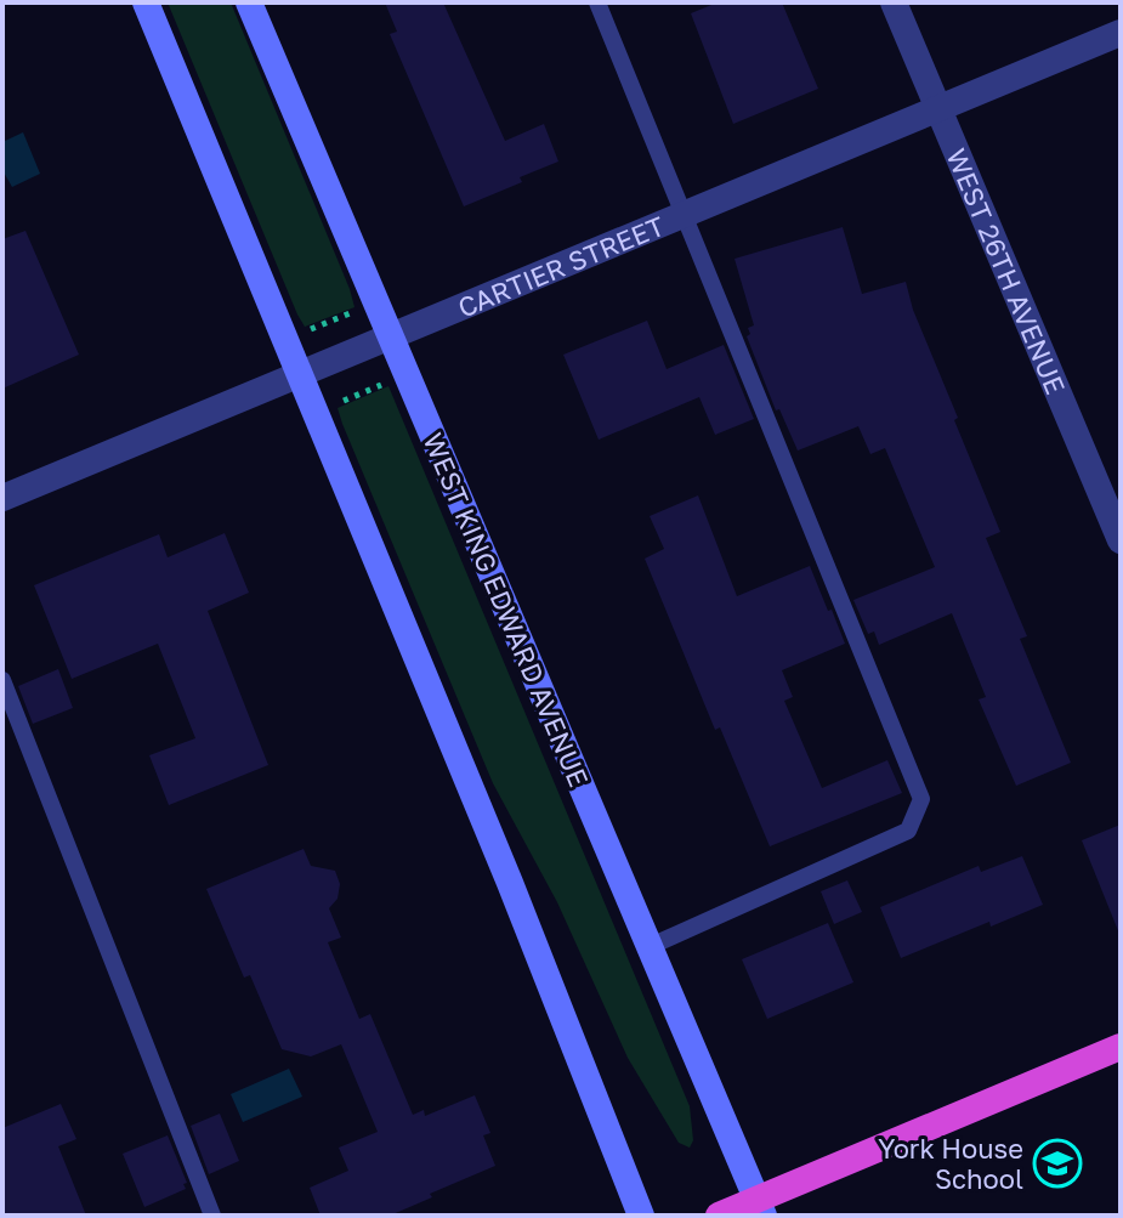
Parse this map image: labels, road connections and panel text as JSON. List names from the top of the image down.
{
  "streets": {
    "main road": ["WEST KING EDWARD AVENUE"],
    "street": ["CARTIER STREET", "WEST 26TH AVENUE"]
  },
  "crossings": [
    ["CARTIER STREET", "WEST 26TH AVENUE"],
    ["CARTIER STREET", "WEST KING EDWARD AVENUE"]
  ],
  "places": {
    "school or university": ["York House School"]
  }
}
